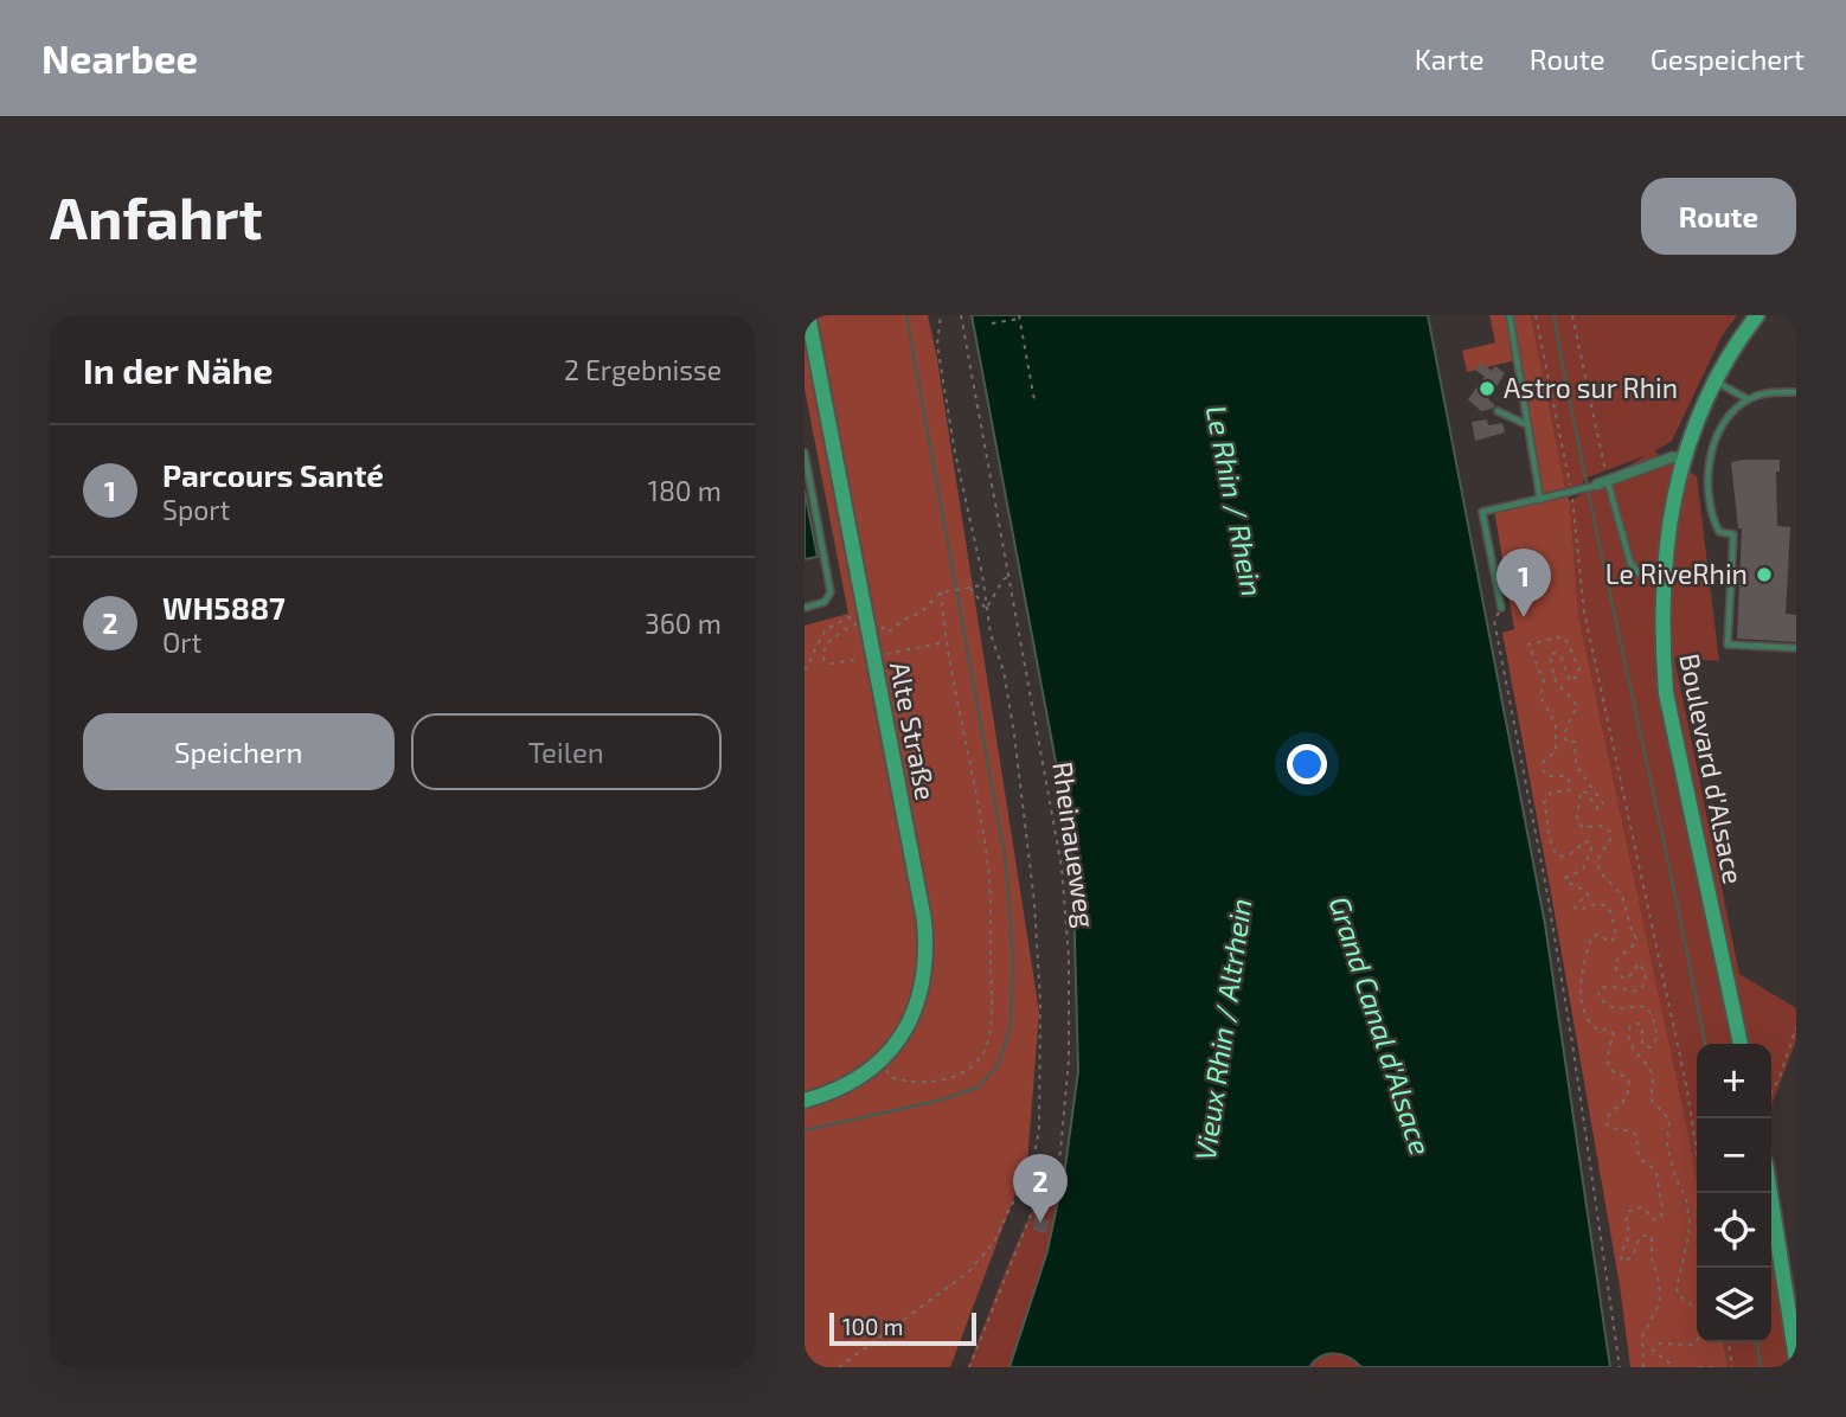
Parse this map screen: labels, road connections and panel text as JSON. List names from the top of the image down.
{
  "streets": {
    "street": ["Alte Straße", "Boulevard d'Alsace"],
    "path": ["Rheinaueweg"]
  },
  "water": ["Le Rhin / Rhein", "Grand Canal d'Alsace", "Vieux Rhin / Altrhein"],
  "places": ["Astro sur Rhin", "Le RiveRhin"],
  "scale_bar": "100 m",
  "page": {
    "header": "Nearbee",
    "nav": ["Karte", "Route", "Gespeichert"],
    "buttons": [
      "Route",
      ["Speichern", "Teilen"]
    ],
    "title": "Anfahrt",
    "heading": ["In der Nähe", "2 Ergebnisse"],
    "list": [
      {
        "mark": "1",
        "name": "Parcours Santé",
        "note": "Sport",
        "value": "180 m"
      },
      {
        "mark": "2",
        "name": "WH5887",
        "note": "Ort",
        "value": "360 m"
      }
    ],
    "pins": ["1", "2"],
    "map_buttons": ["+", "−"],
    "scale": "100 m"
  }
}
